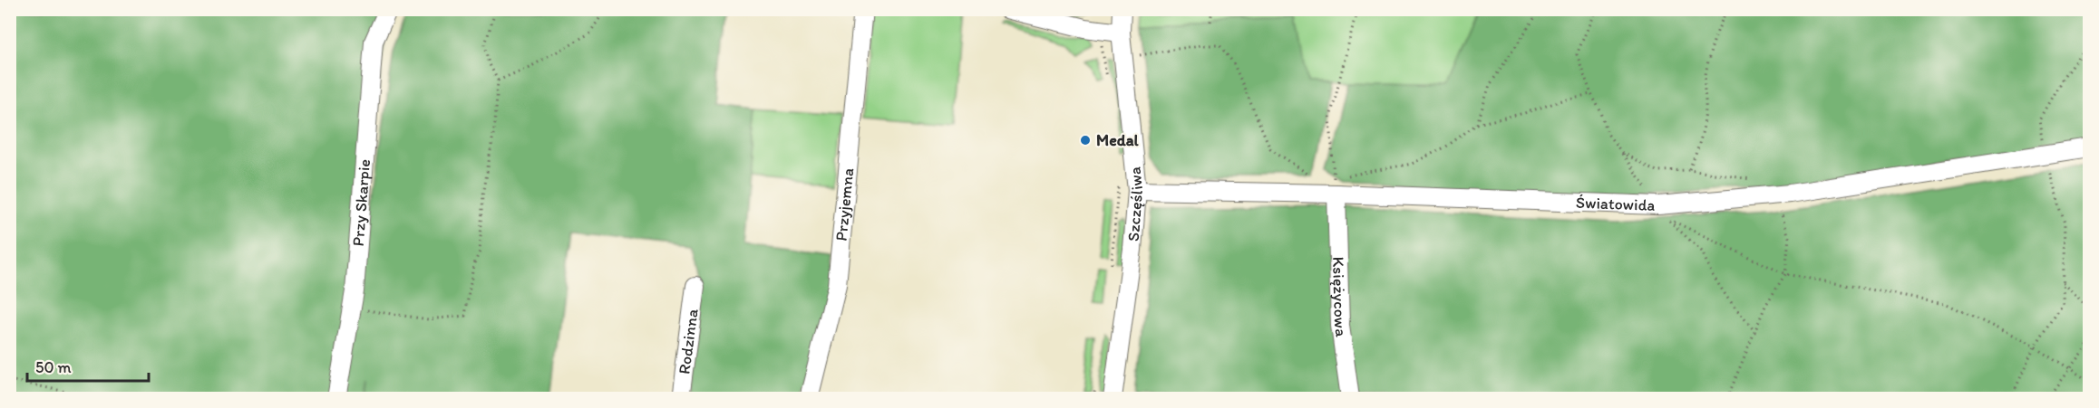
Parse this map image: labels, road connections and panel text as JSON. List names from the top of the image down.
{
  "streets": {
    "street": [
      "Przy Skarpie",
      "Światowida",
      "Szczęśliwa",
      "Przyjemna",
      "Księżycowa",
      "Rodzinna"
    ]
  },
  "crossings": [
    ["Światowida", "Szczęśliwa"],
    ["Światowida", "Księżycowa"]
  ],
  "places": ["Medal"],
  "scale_bar": "50 m"
}
